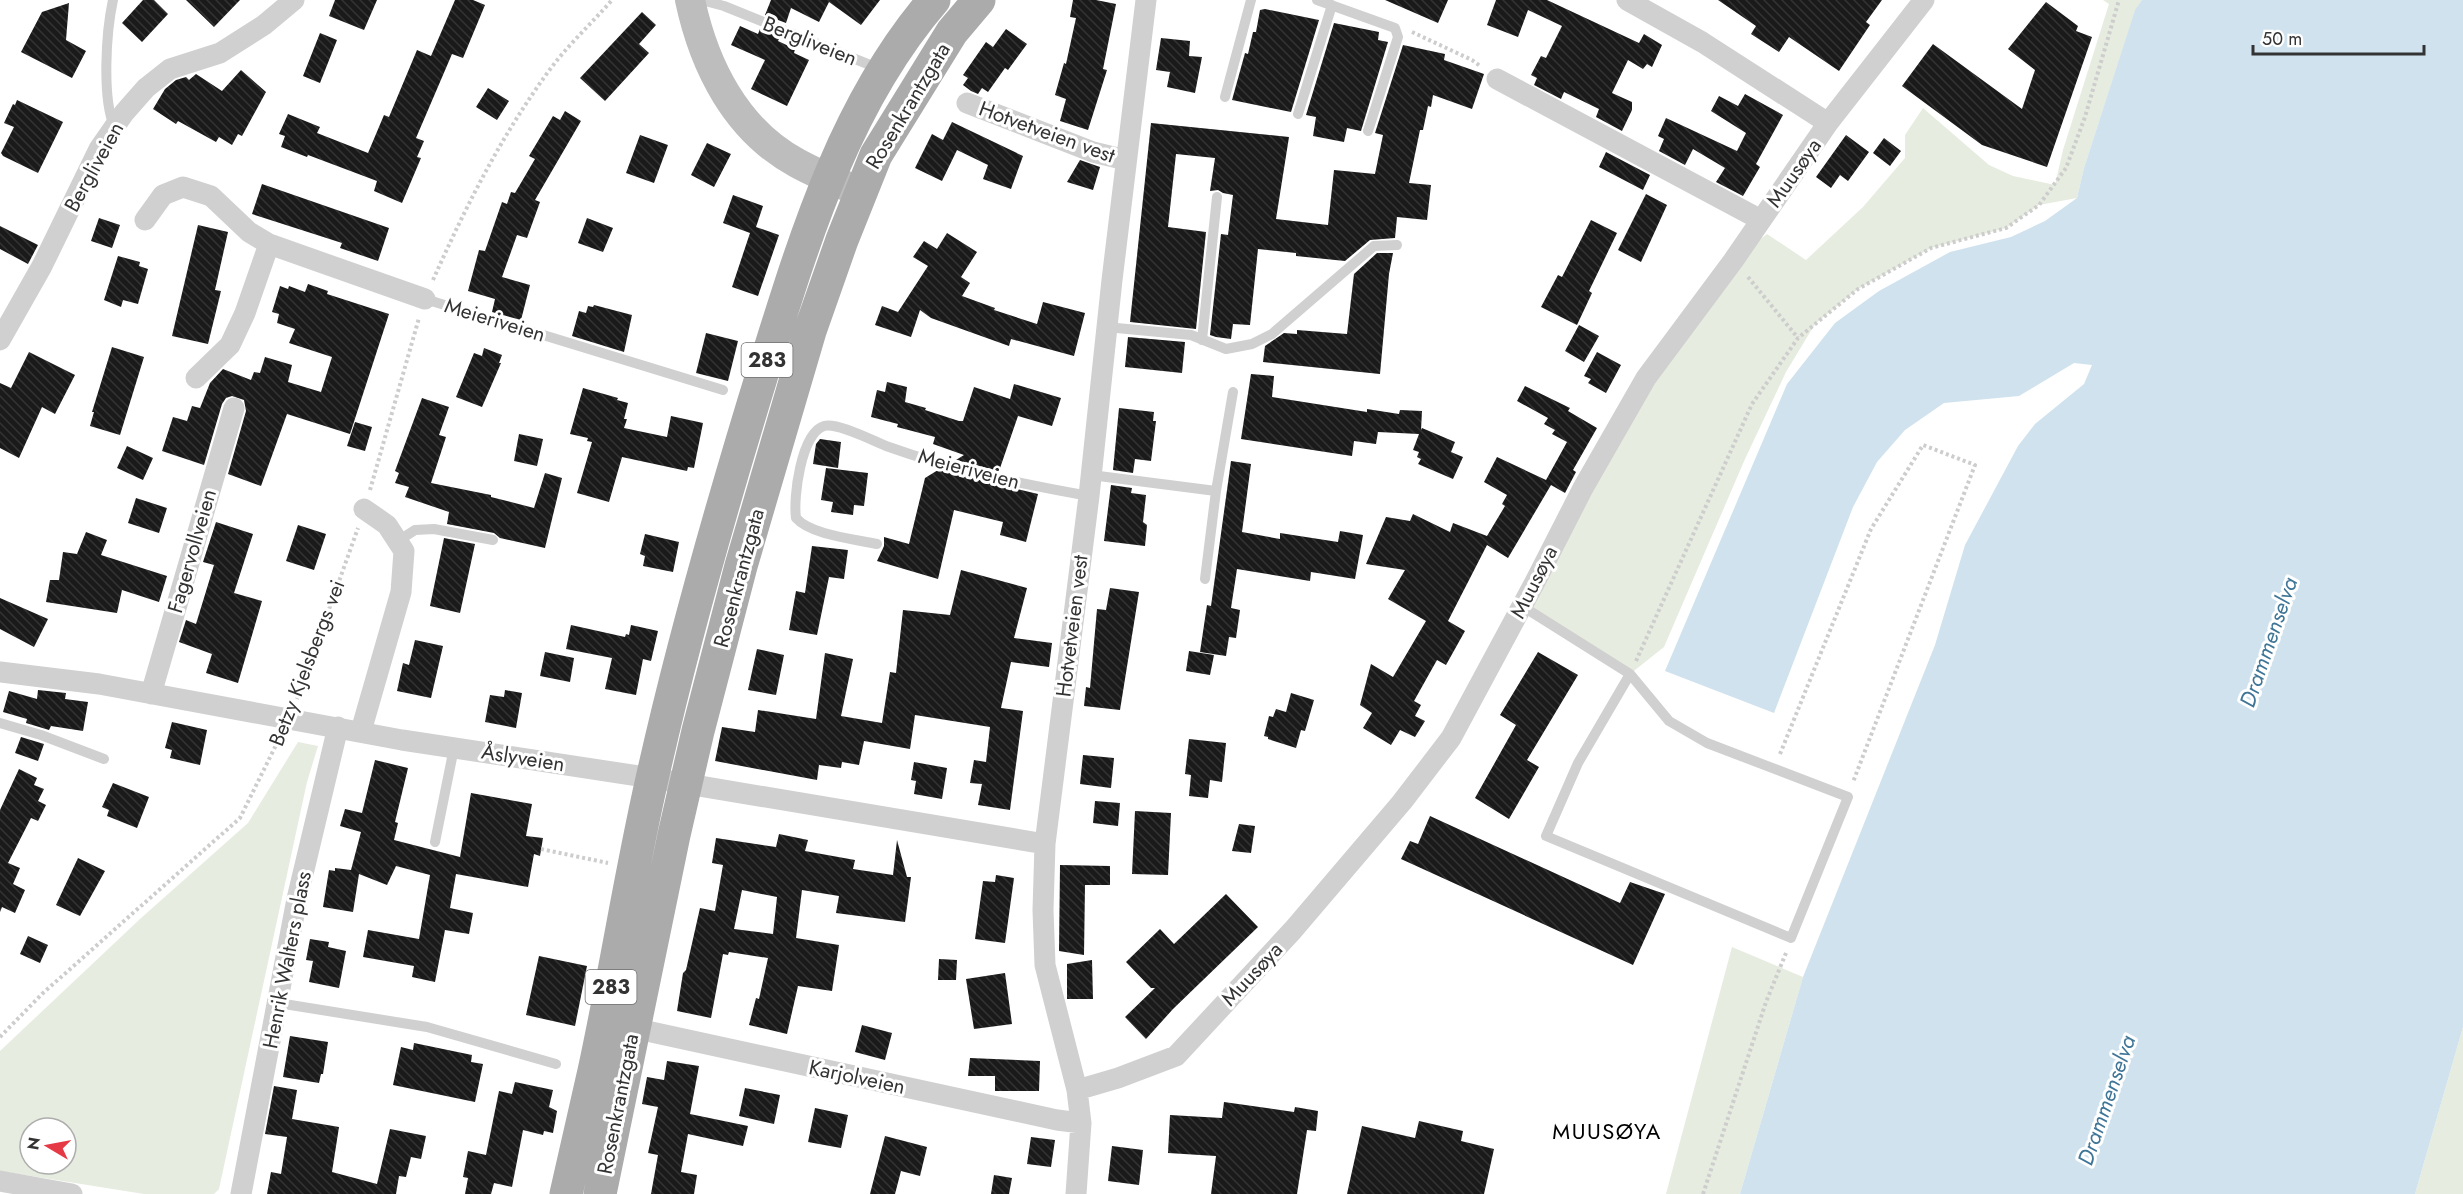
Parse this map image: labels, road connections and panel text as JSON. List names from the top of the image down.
{
  "streets": {
    "main road": ["Rosenkrantzgata", "283"],
    "street": [
      "Bergliveien",
      "Hotvetveien vest",
      "Muusøya",
      "Meieriveien",
      "Fagervollveien",
      "Åslyveien",
      "Henrik Walters plass",
      "Karjolveien"
    ],
    "path": ["Betzy Kjelsbergs vei"]
  },
  "crossings": [
    ["Bergliveien", "Rosenkrantzgata"],
    ["Rosenkrantzgata", "Åslyveien"],
    ["Rosenkrantzgata", "Karjolveien"],
    ["Hotvetveien vest", "Muusøya"],
    ["Hotvetveien vest", "Meieriveien"],
    ["Hotvetveien vest", "Åslyveien"],
    ["Hotvetveien vest", "Karjolveien"],
    ["Meieriveien", "Betzy Kjelsbergs vei"],
    ["Fagervollveien", "Åslyveien"],
    ["Betzy Kjelsbergs vei", "Åslyveien"],
    ["Åslyveien", "Henrik Walters plass"]
  ],
  "districts": ["MUUSØYA"],
  "water": ["Drammenselva"],
  "scale_bar": "50 m",
  "north": "left"
}
